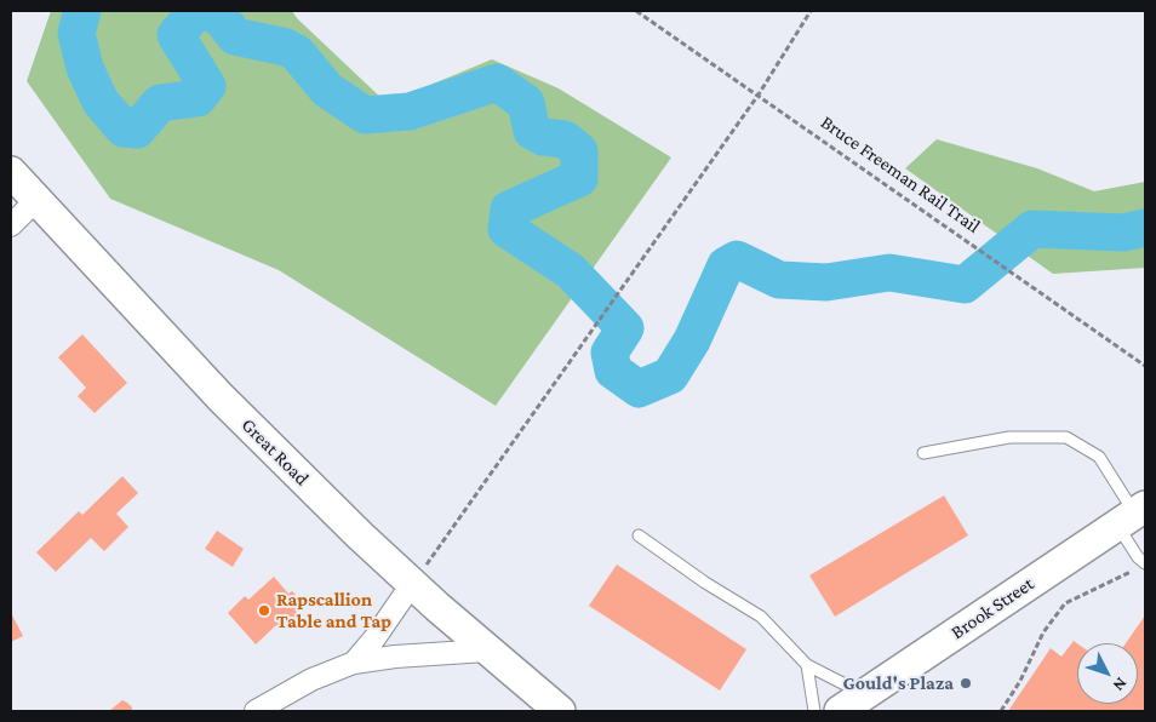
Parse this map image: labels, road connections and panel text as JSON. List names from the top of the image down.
{
  "streets": {
    "main road": ["Great Road", "Brook Street"],
    "path": ["Bruce Freeman Rail Trail"]
  },
  "places": ["Rapscallion Table and Tap", "Gould's Plaza"],
  "north": "bottom right"
}
